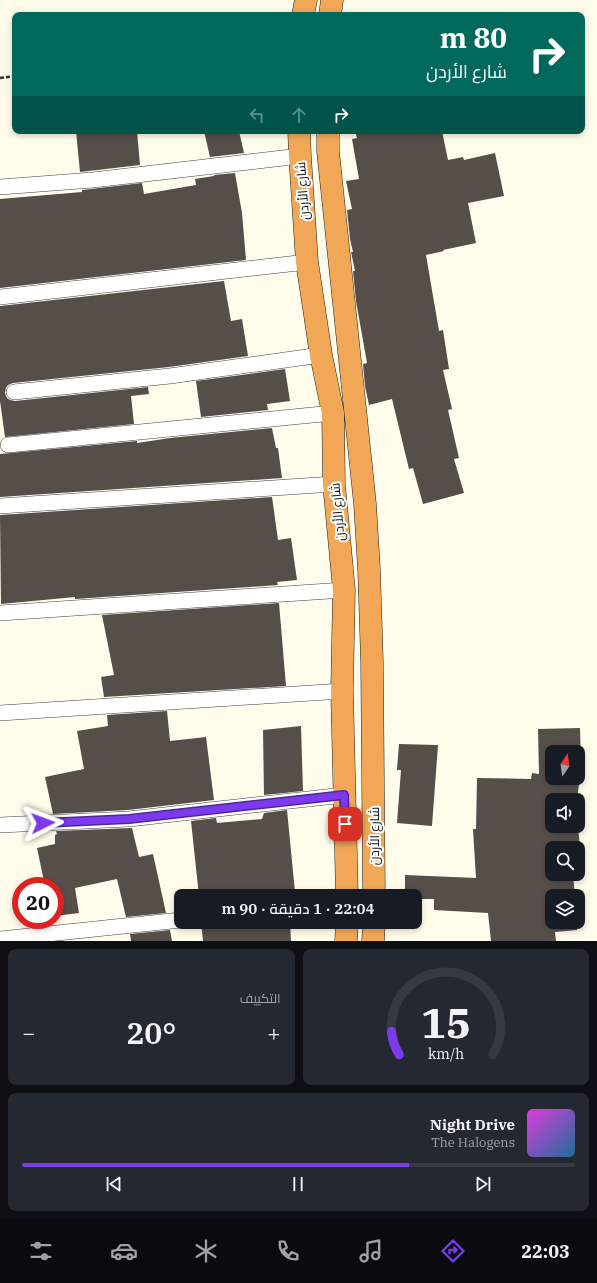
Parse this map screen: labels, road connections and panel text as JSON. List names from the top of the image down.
{
  "streets": {
    "highway": ["شارع الأردن"]
  },
  "north": "top",
  "page": {
    "turn": ["80 m", "شارع الأردن"],
    "limit": "20",
    "trip": "22:04 · 1 دقيقة · 90 m",
    "tile": "التكييف",
    "heat": ["−", "20°", "+"],
    "song": ["Night Drive", "The Halogens"],
    "tabs": "22:03",
    "gauge": ["15", "km/h"]
  }
}
